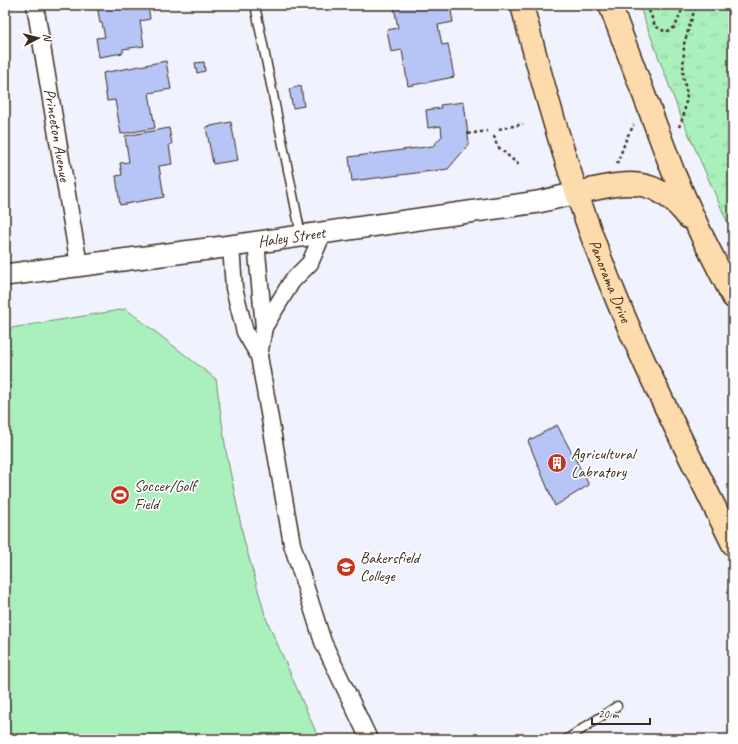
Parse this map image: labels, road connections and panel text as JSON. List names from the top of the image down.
{
  "streets": {
    "main road": ["Panorama Drive"],
    "street": ["Princeton Avenue", "Haley Street"]
  },
  "crossings": [
    ["Princeton Avenue", "Haley Street"],
    ["Haley Street", "Panorama Drive"]
  ],
  "places": {
    "building": ["Agricultural Labratory"],
    "sports": ["Soccer/Golf Field"],
    "school or university": ["Bakersfield College"]
  },
  "scale_bar": "20 m",
  "north": "right"
}
